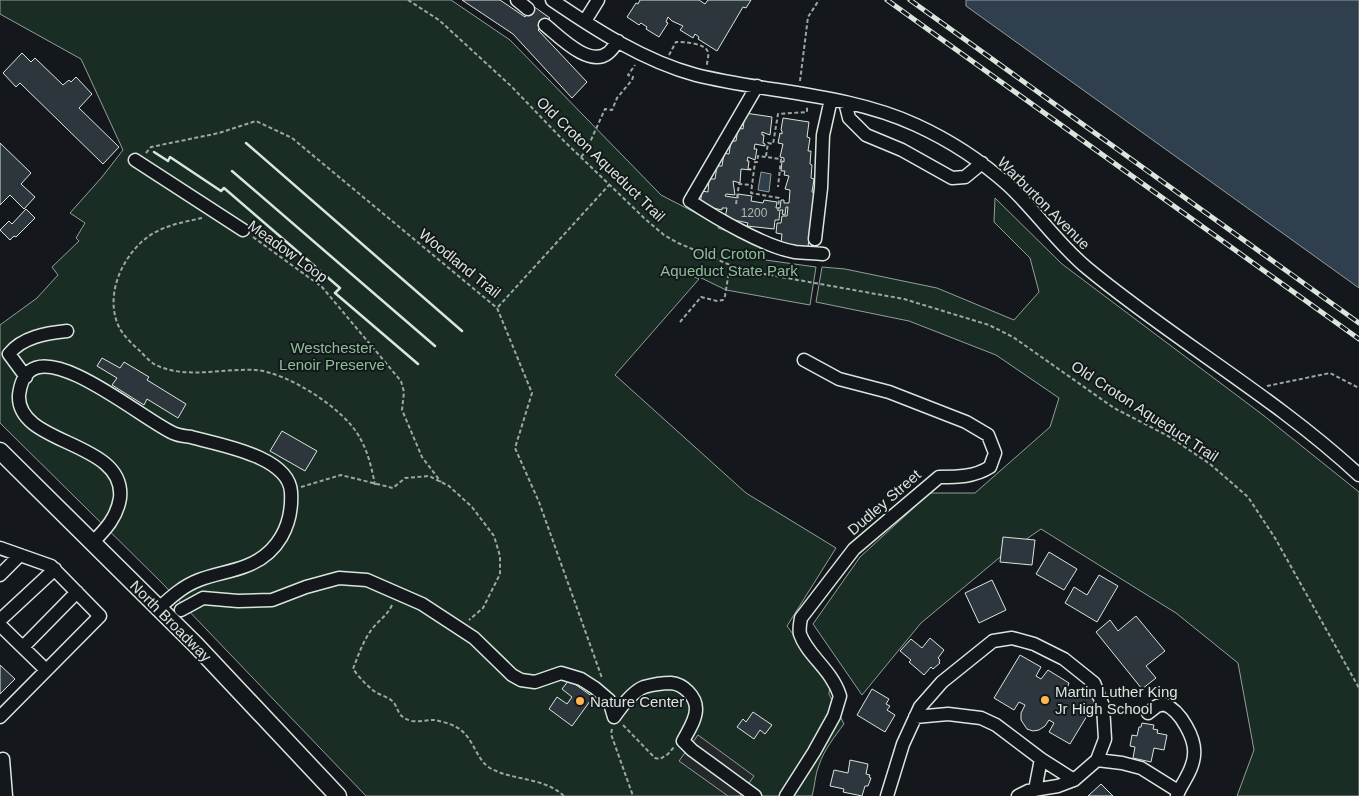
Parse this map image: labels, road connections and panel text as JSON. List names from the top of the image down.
{
  "streets": {
    "main road": ["North Broadway"],
    "street": ["Warburton Avenue", "Dudley Street"],
    "path": ["Old Croton Aqueduct Trail", "Meadow Loop", "Woodland Trail"]
  },
  "parks": ["Old Croton Aqueduct State Park", "Westchester Lenoir Preserve"],
  "places": ["Martin Luther King Jr High School", "Nature Center"],
  "house_numbers": ["1200"]
}
